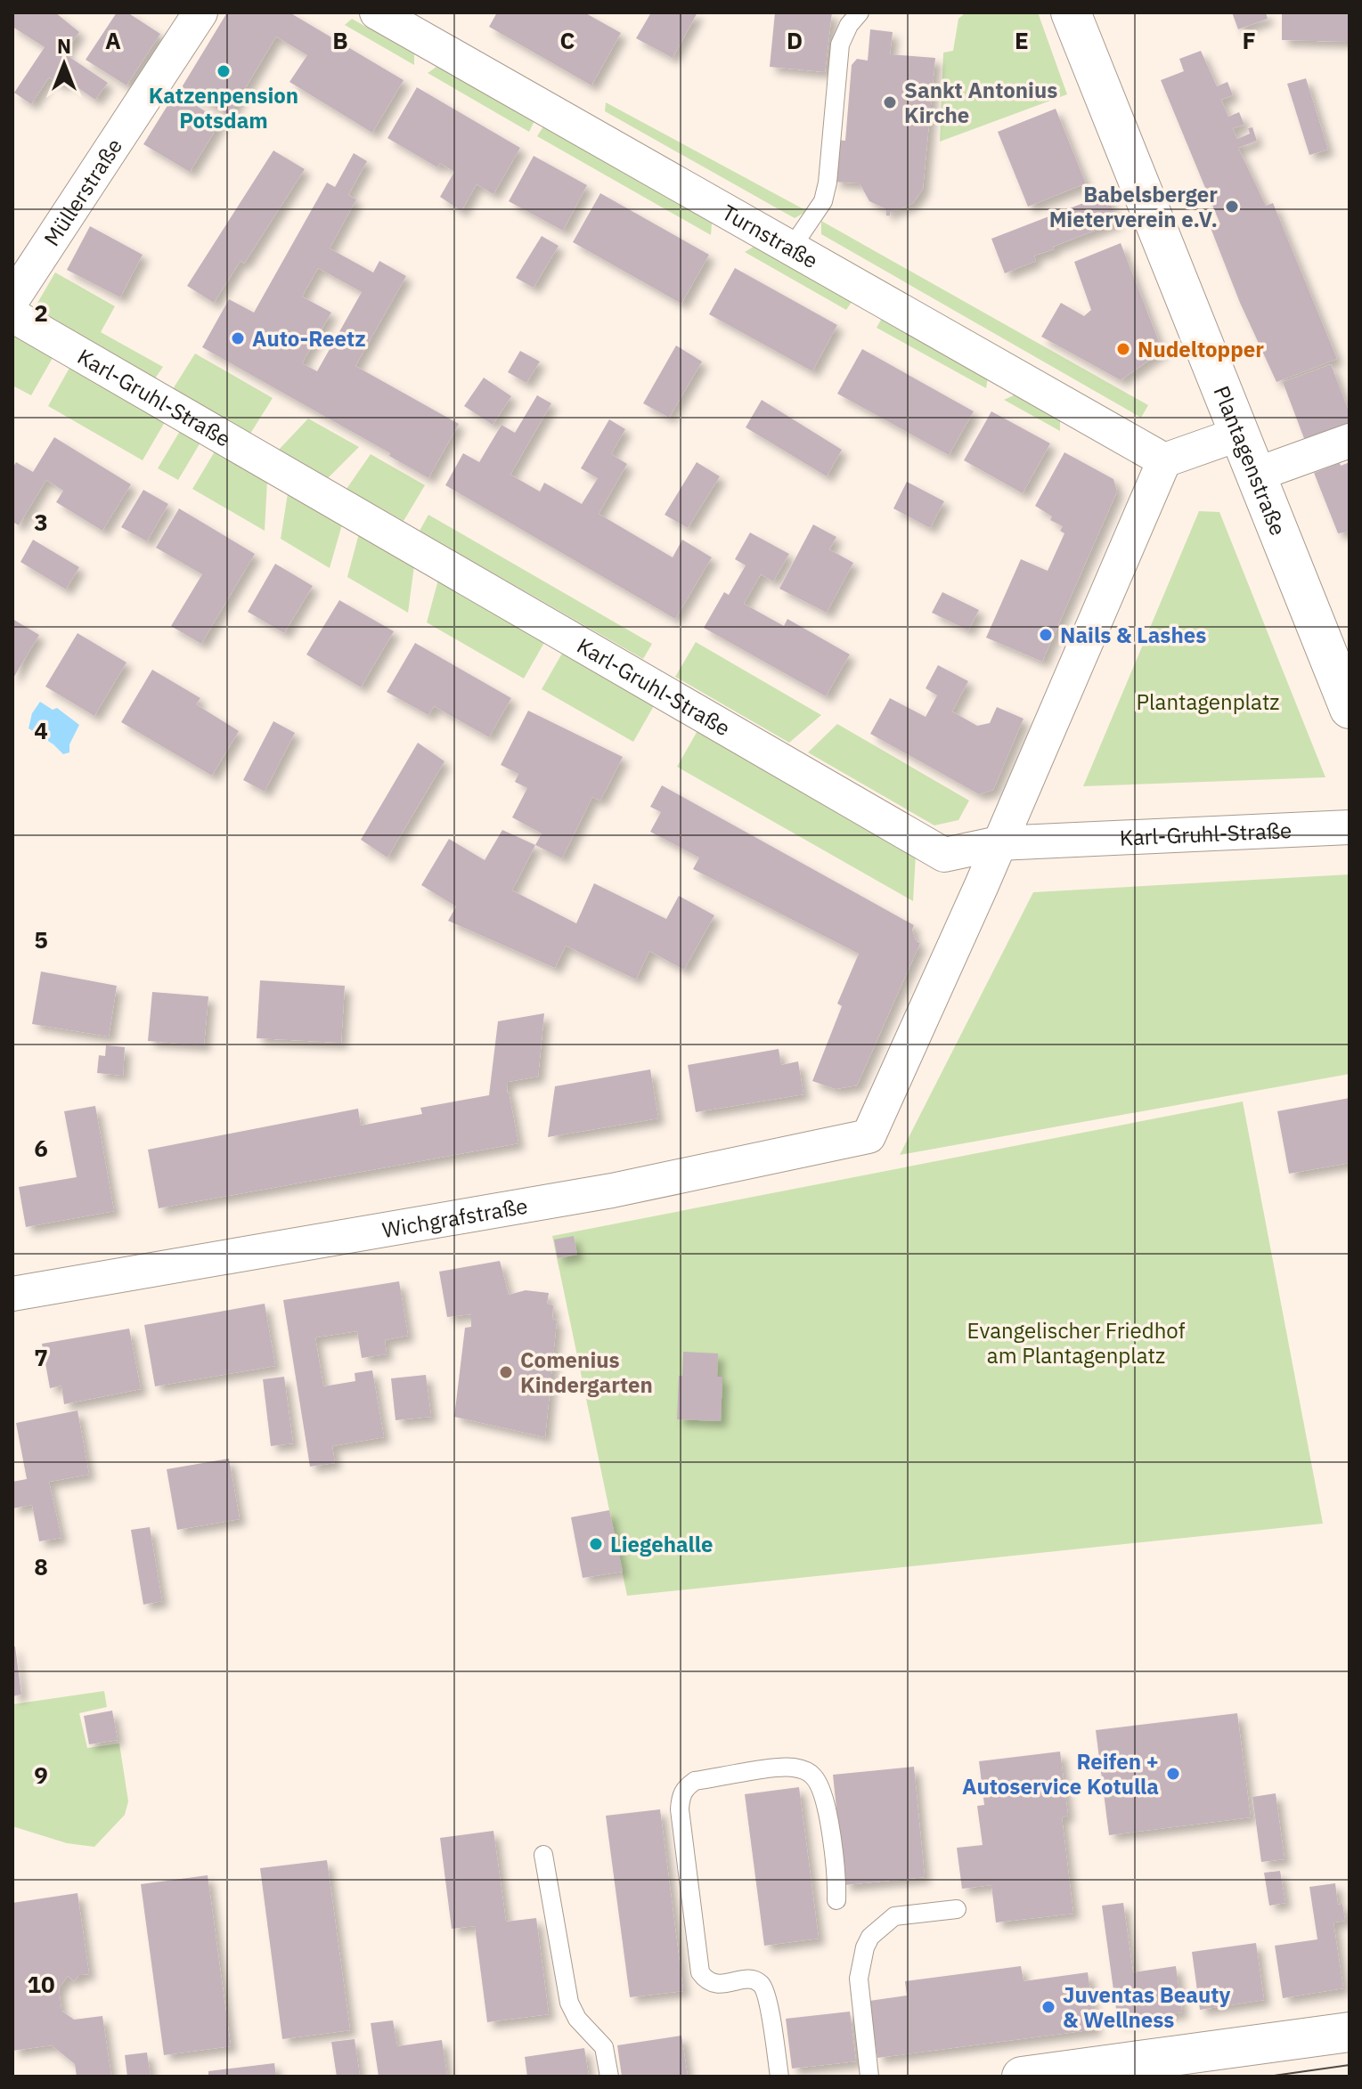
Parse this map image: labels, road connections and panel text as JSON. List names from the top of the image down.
{
  "streets": {
    "street": [
      "Müllerstraße",
      "Turnstraße",
      "Karl-Gruhl-Straße",
      "Plantagenstraße",
      "Wichgrafstraße"
    ]
  },
  "crossings": [
    ["Karl-Gruhl-Straße", "Wichgrafstraße"]
  ],
  "parks": ["Plantagenplatz", "Evangelischer Friedhof am Plantagenplatz"],
  "places": [
    "Katzenpension Potsdam",
    "Sankt Antonius Kirche",
    "Babelsberger Mieterverein e.V.",
    "Auto-Reetz",
    "Nudeltopper",
    "Nails & Lashes",
    "Comenius Kindergarten",
    "Liegehalle",
    "Reifen + Autoservice Kotulla",
    "Juventas Beauty & Wellness"
  ],
  "north": "top",
  "grid": {
    "columns": [
      "A",
      "B",
      "C",
      "D",
      "E",
      "F"
    ],
    "rows": [
      "2",
      "3",
      "4",
      "5",
      "6",
      "7",
      "8",
      "9",
      "10"
    ]
  }
}
